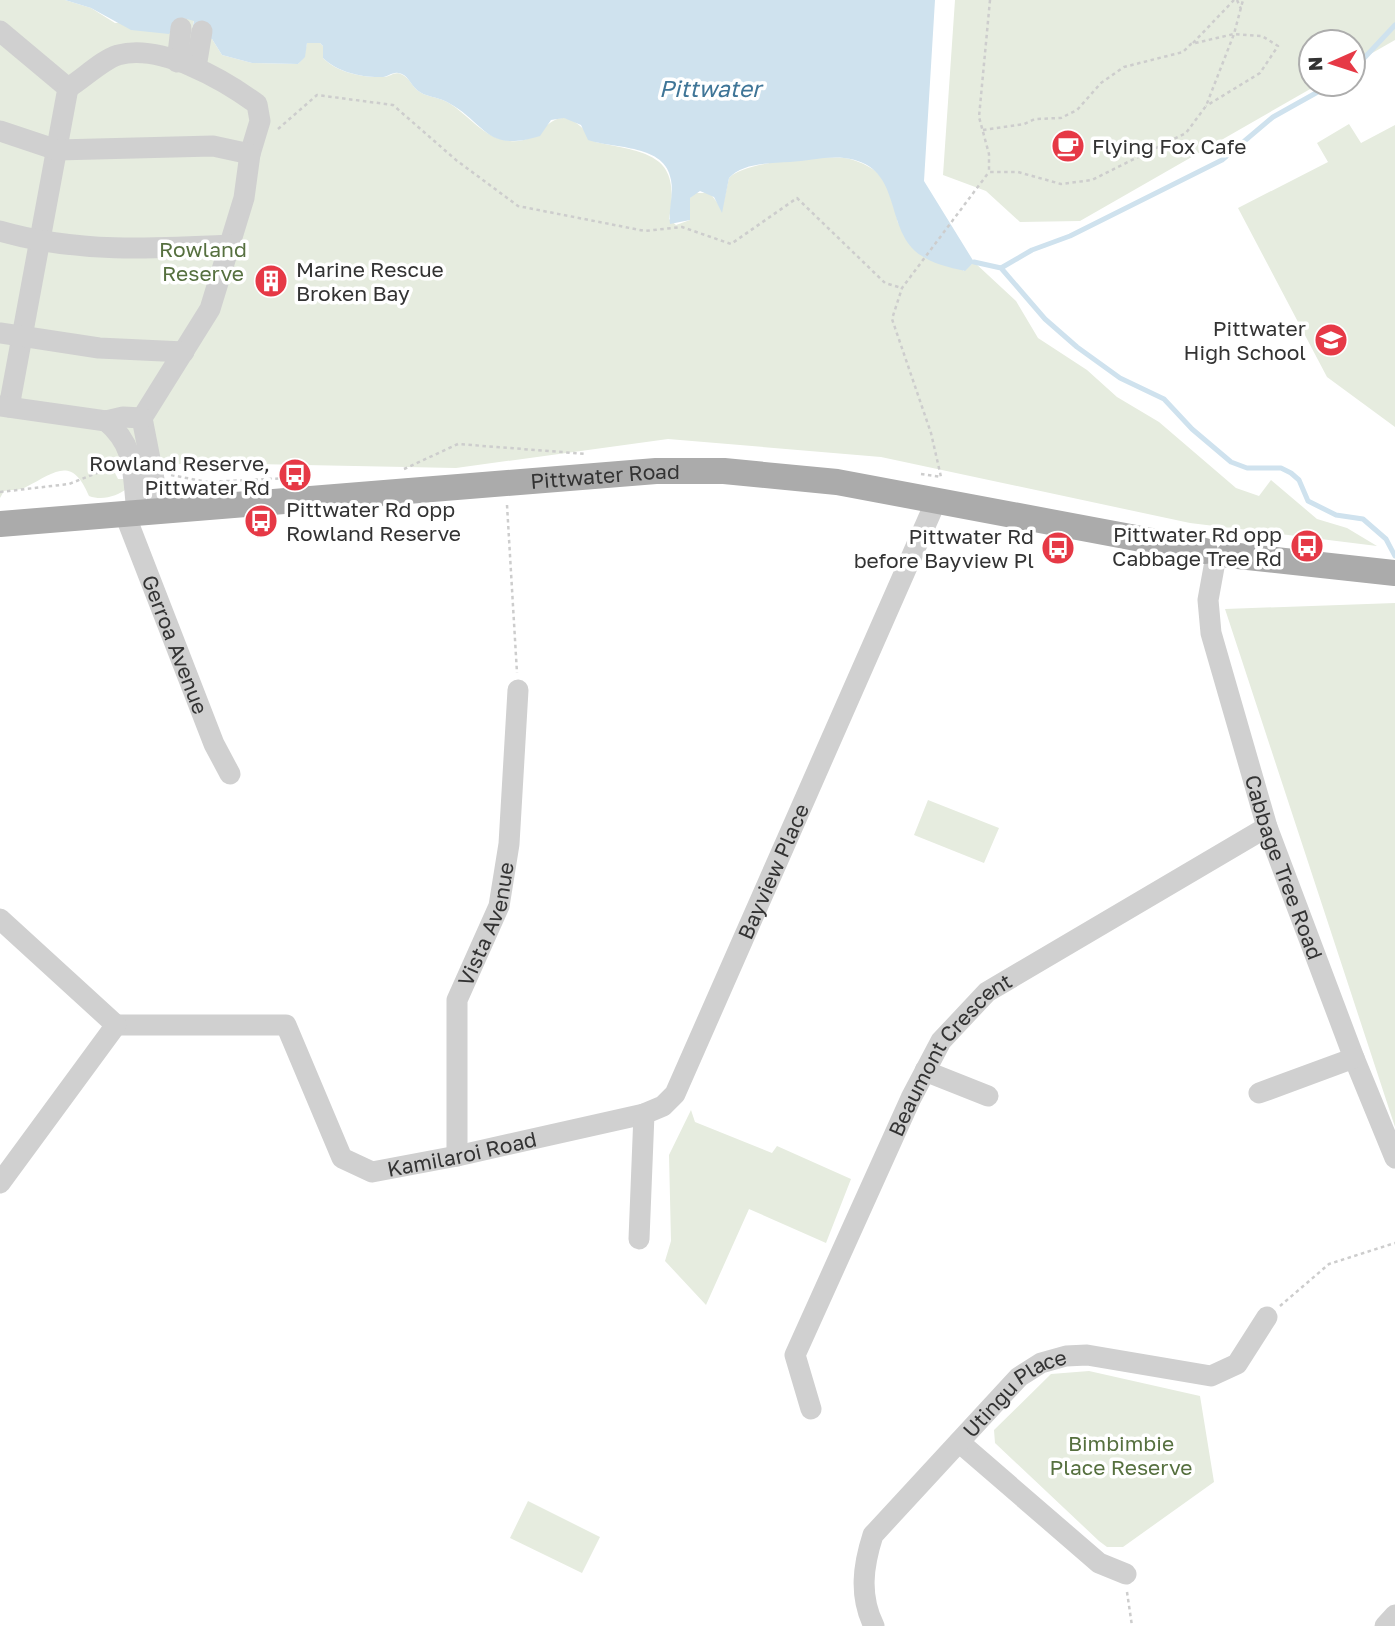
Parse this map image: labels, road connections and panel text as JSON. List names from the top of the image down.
{
  "streets": {
    "main road": ["Pittwater Road"],
    "street": [
      "Gerroa Avenue",
      "Cabbage Tree Road",
      "Bayview Place",
      "Vista Avenue",
      "Beaumont Crescent",
      "Kamilaroi Road",
      "Utingu Place"
    ]
  },
  "crossings": [
    ["Pittwater Road", "Gerroa Avenue"],
    ["Pittwater Road", "Cabbage Tree Road"],
    ["Pittwater Road", "Bayview Place"],
    ["Cabbage Tree Road", "Beaumont Crescent"],
    ["Bayview Place", "Kamilaroi Road"],
    ["Vista Avenue", "Kamilaroi Road"]
  ],
  "water": ["Pittwater"],
  "parks": ["Rowland Reserve", "Bimbimbie Place Reserve"],
  "places": {
    "cafe": ["Flying Fox Cafe"],
    "building": ["Marine Rescue Broken Bay"],
    "school or university": ["Pittwater High School"],
    "bus stop": [
      "Rowland Reserve, Pittwater Rd",
      "Pittwater Rd opp Rowland Reserve",
      "Pittwater Rd opp Cabbage Tree Rd",
      "Pittwater Rd before Bayview Pl"
    ]
  },
  "north": "left"
}
